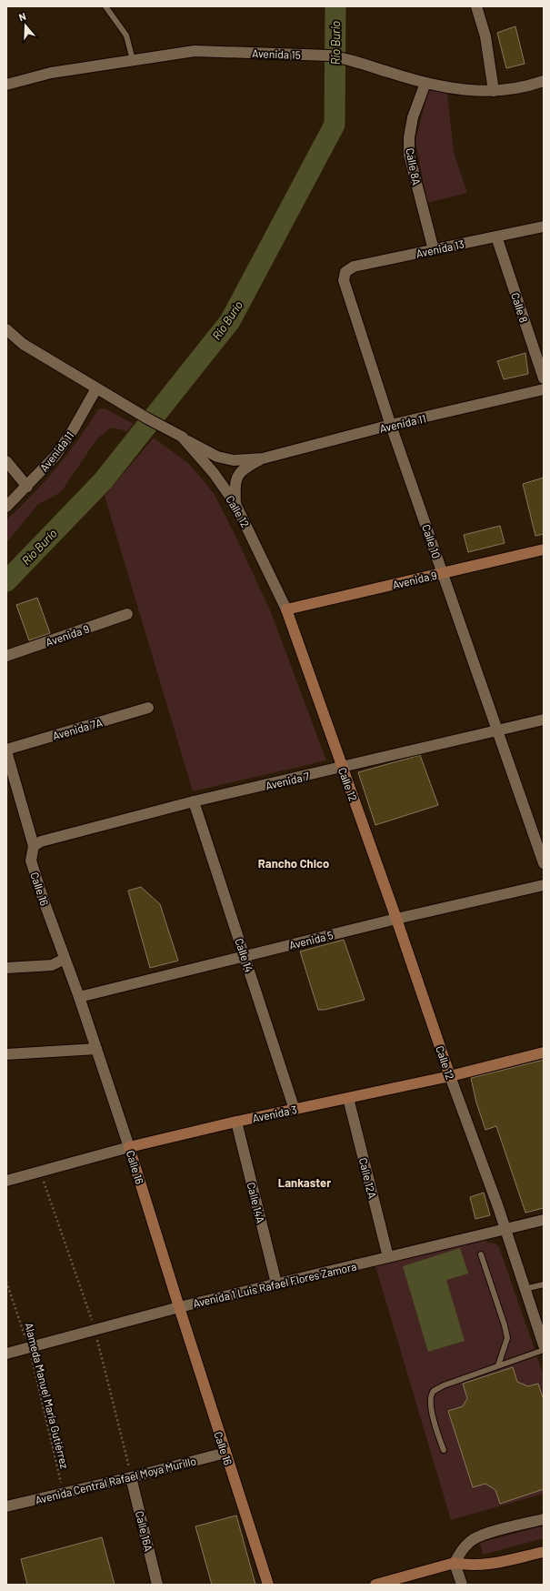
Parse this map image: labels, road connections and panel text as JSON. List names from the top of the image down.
{
  "streets": {
    "street": [
      "Avenida 15",
      "Calle 8A",
      "Avenida 13",
      "Calle 8",
      "Avenida 11",
      "Calle 12",
      "Calle 10",
      "Avenida 9",
      "Avenida 7A",
      "Avenida 7",
      "Calle 16",
      "Avenida 5",
      "Calle 14",
      "Avenida 3",
      "Calle 12A",
      "Calle 14A",
      "Avenida 1 Luis Rafael Flores Zamora",
      "Avenida Central Rafael Moya Murillo",
      "Calle 16A"
    ],
    "path": ["Alameda Manuel María Gutiérrez"]
  },
  "crossings": [
    ["Avenida 15", "Calle 8A"],
    ["Calle 8A", "Avenida 13"],
    ["Avenida 13", "Calle 8"],
    ["Avenida 13", "Calle 10"],
    ["Avenida 11", "Calle 12"],
    ["Avenida 11", "Calle 10"],
    ["Calle 12", "Avenida 9"],
    ["Calle 12", "Avenida 7"],
    ["Calle 12", "Avenida 5"],
    ["Calle 12", "Avenida 3"],
    ["Calle 12", "Avenida 1 Luis Rafael Flores Zamora"],
    ["Calle 10", "Avenida 9"],
    ["Calle 10", "Avenida 7"],
    ["Avenida 7A", "Calle 16"],
    ["Avenida 7", "Calle 16"],
    ["Avenida 7", "Calle 14"],
    ["Calle 16", "Avenida 5"],
    ["Calle 16", "Avenida 3"],
    ["Calle 16", "Avenida 1 Luis Rafael Flores Zamora"],
    ["Calle 16", "Avenida Central Rafael Moya Murillo"],
    ["Avenida 5", "Calle 14"],
    ["Calle 14", "Avenida 3"],
    ["Avenida 3", "Calle 12A"],
    ["Avenida 3", "Calle 14A"],
    ["Calle 12A", "Avenida 1 Luis Rafael Flores Zamora"],
    ["Calle 14A", "Avenida 1 Luis Rafael Flores Zamora"],
    ["Avenida 1 Luis Rafael Flores Zamora", "Alameda Manuel María Gutiérrez"],
    ["Alameda Manuel María Gutiérrez", "Avenida Central Rafael Moya Murillo"],
    ["Avenida Central Rafael Moya Murillo", "Calle 16A"]
  ],
  "districts": ["Rancho Chico", "Lankaster"],
  "water": ["Río Burío"],
  "north": "top"
}
